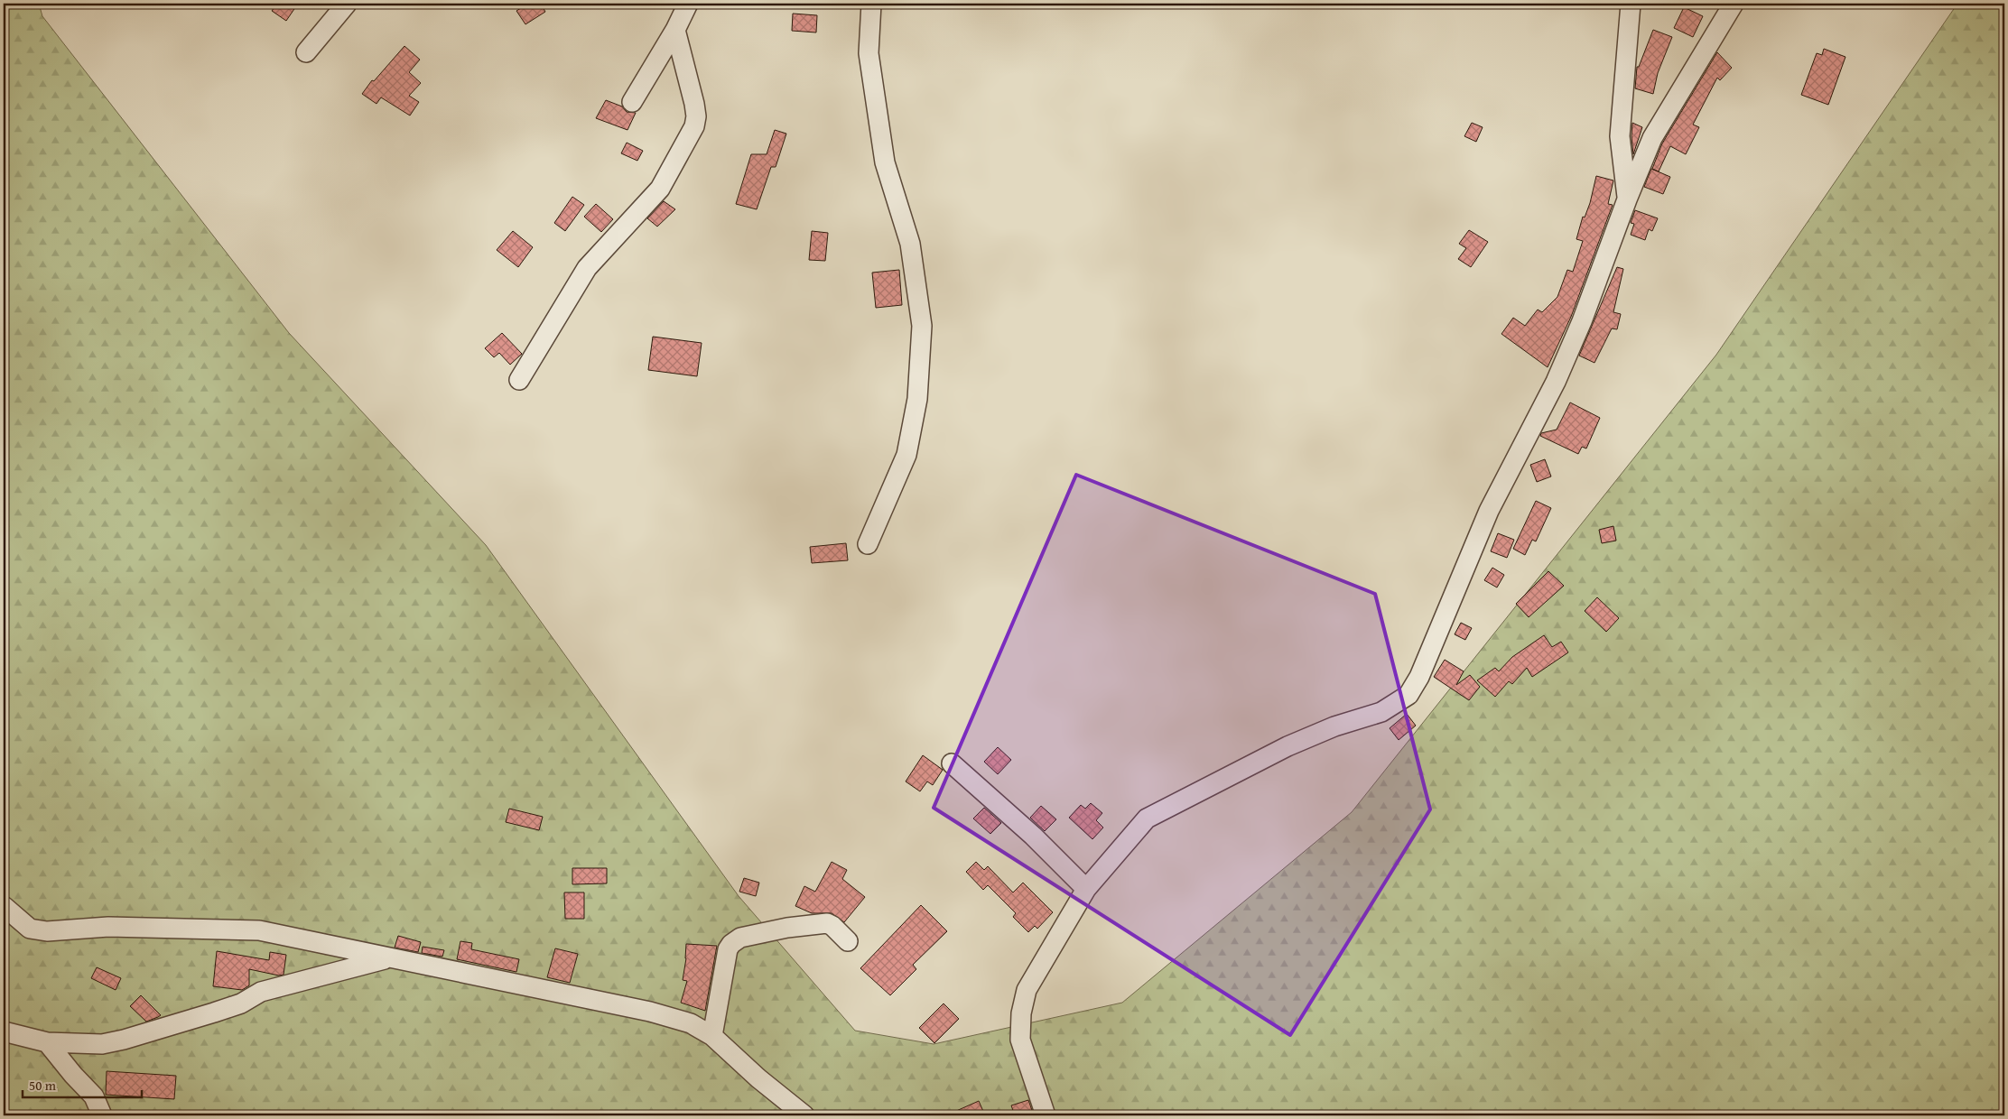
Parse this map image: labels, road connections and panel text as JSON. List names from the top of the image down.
{
  "scale_bar": "50 m"
}
